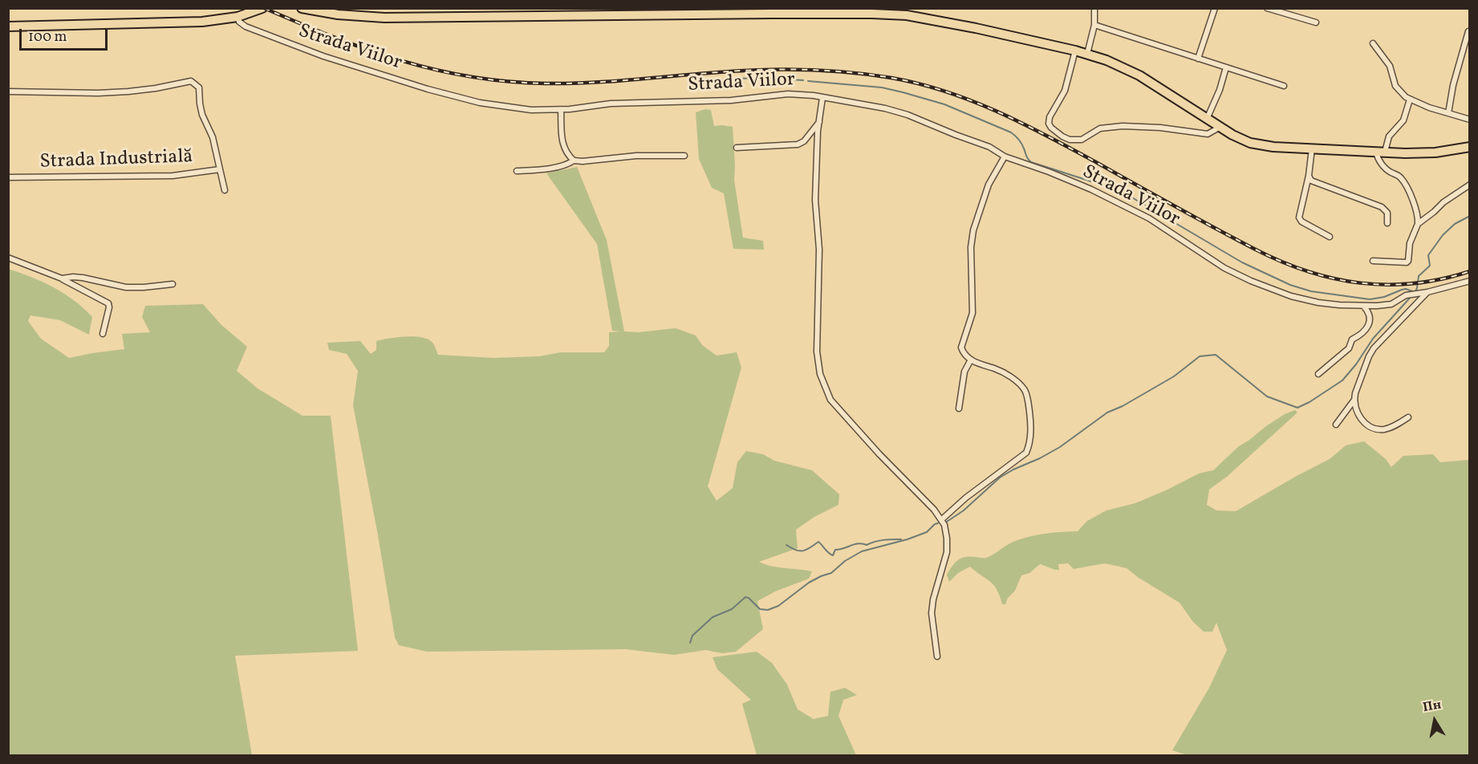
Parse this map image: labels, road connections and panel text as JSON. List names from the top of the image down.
{
  "streets": {
    "street": ["Strada Viilor", "Strada Industrială"]
  },
  "scale_bar": "100 m",
  "north": "top"
}
